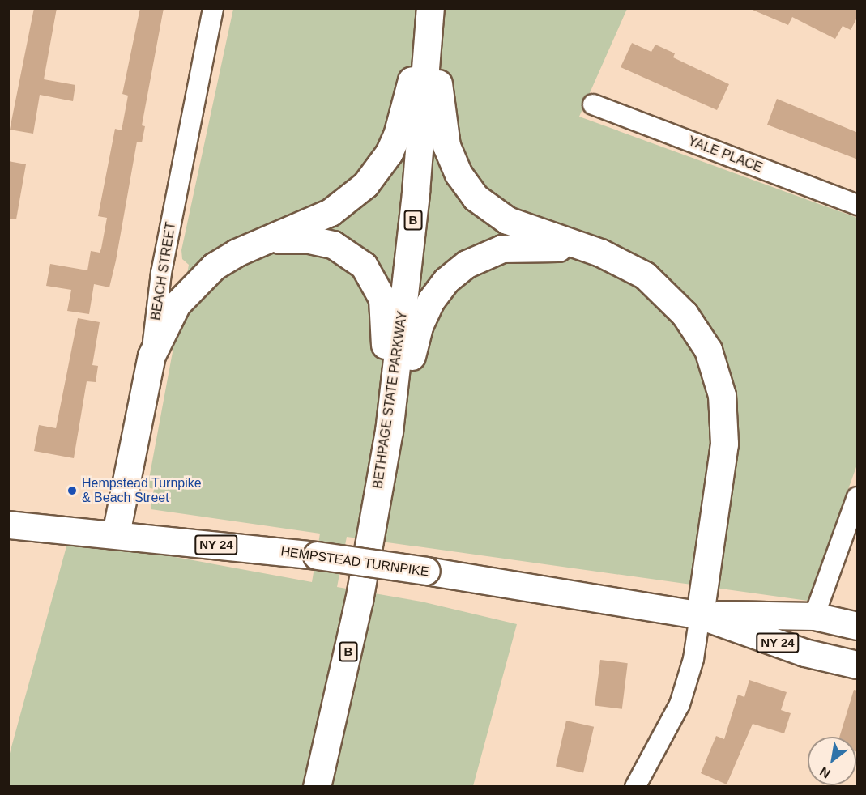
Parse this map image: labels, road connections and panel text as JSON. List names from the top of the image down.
{
  "streets": {
    "main road": [
      "B",
      "BEACH STREET",
      "BETHPAGE STATE PARKWAY",
      "NY 24",
      "HEMPSTEAD TURNPIKE"
    ],
    "street": ["YALE PLACE"]
  },
  "crossings": [
    ["BEACH STREET", "HEMPSTEAD TURNPIKE"]
  ],
  "places": ["Hempstead Turnpike & Beach Street"],
  "north": "bottom left"
}
